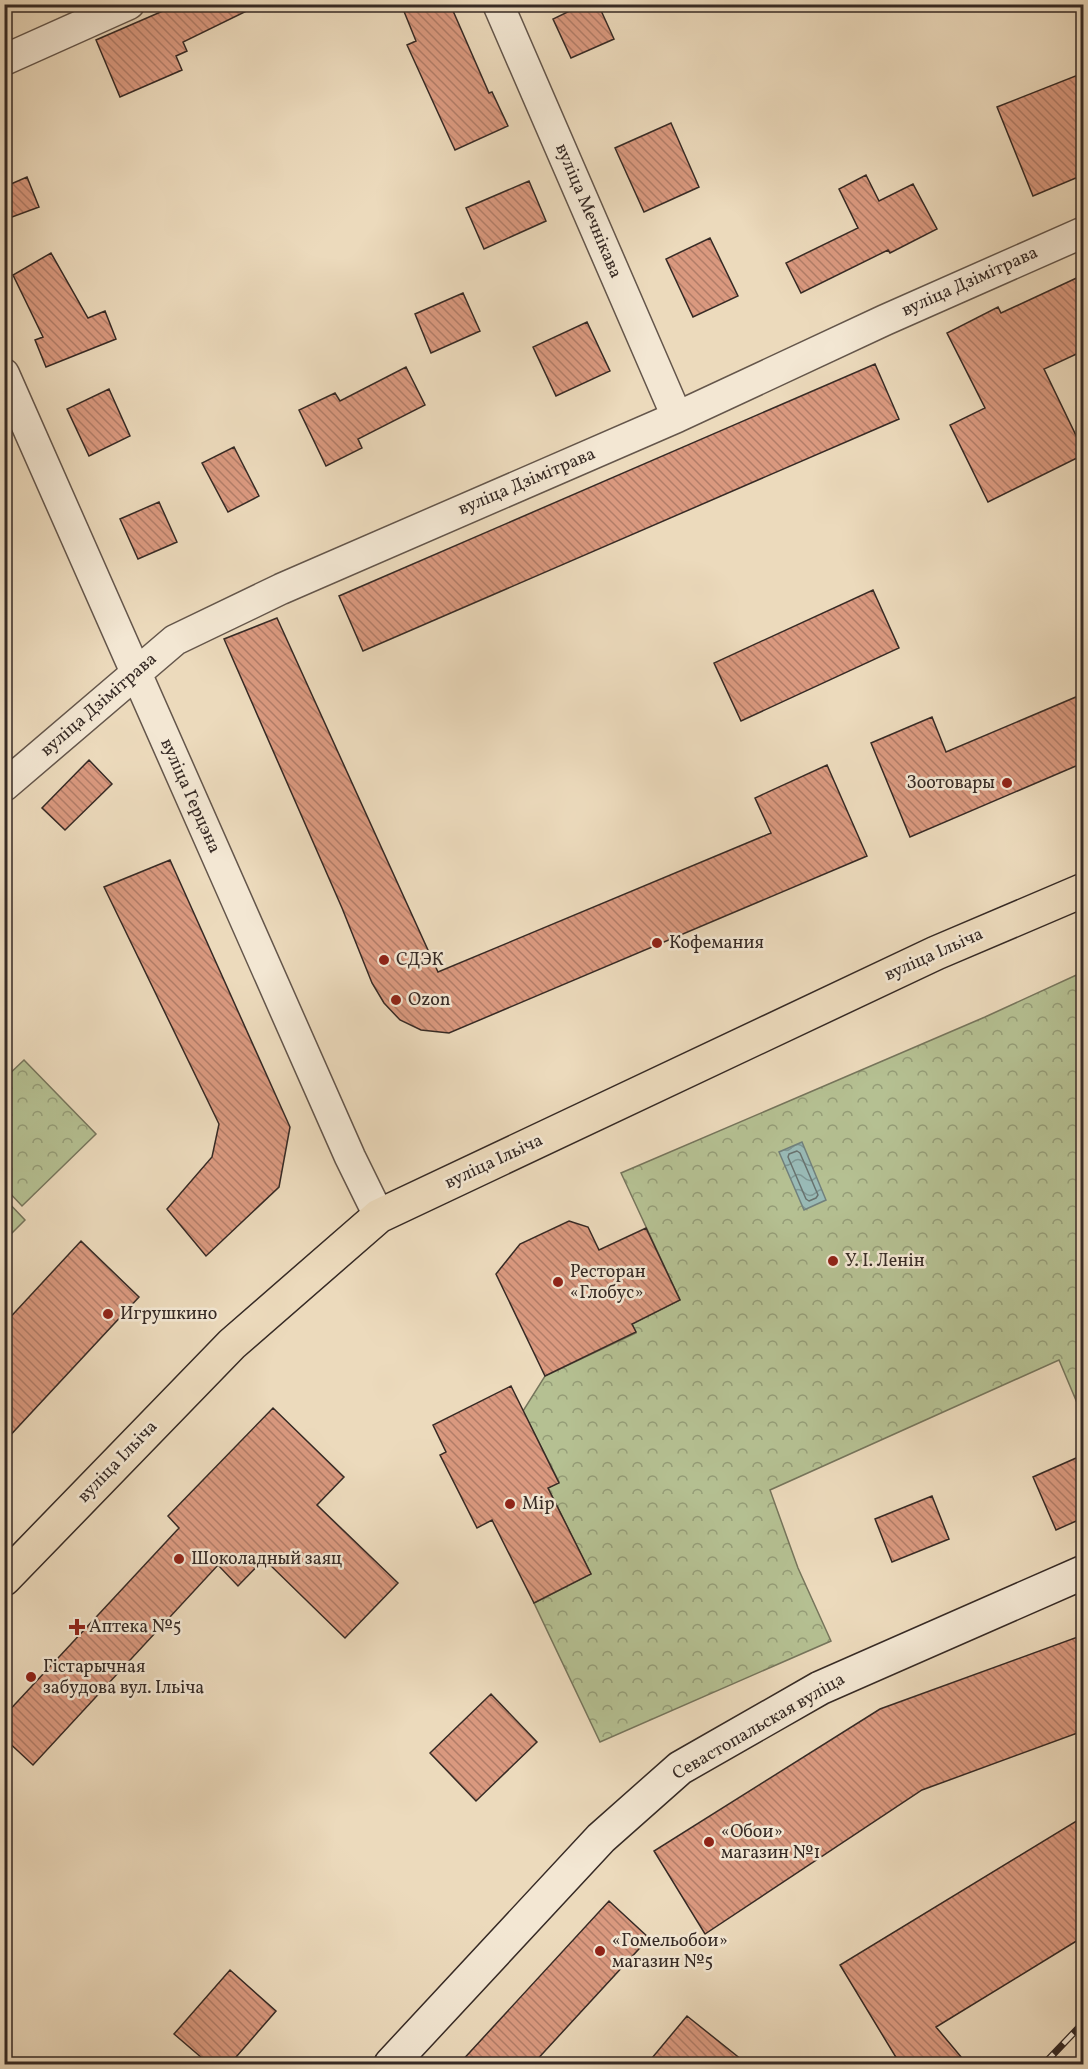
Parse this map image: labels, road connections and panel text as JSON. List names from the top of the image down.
{
  "streets": {
    "main road": ["вуліца Ільіча"],
    "street": [
      "вуліца Мечнікава",
      "вуліца Дзімітрава",
      "вуліца Герцэна",
      "Севастопальская вуліца"
    ]
  },
  "crossings": [
    ["вуліца Мечнікава", "вуліца Дзімітрава"],
    ["вуліца Дзімітрава", "вуліца Герцэна"],
    ["вуліца Герцэна", "вуліца Ільіча"]
  ],
  "places": {
    "other": [
      "Зоотовары",
      "Кофемания",
      "СДЭК",
      "Ozon",
      "У. І. Ленін",
      "Ресторан «Глобус»",
      "Игрушкино",
      "Мір",
      "Шоколадный заяц",
      "Гістарычная забудова вул. Ільіча",
      "«Обои» магазин №1",
      "«Гомельобои» магазин №5"
    ],
    "health": ["Аптека №5"]
  }
}
